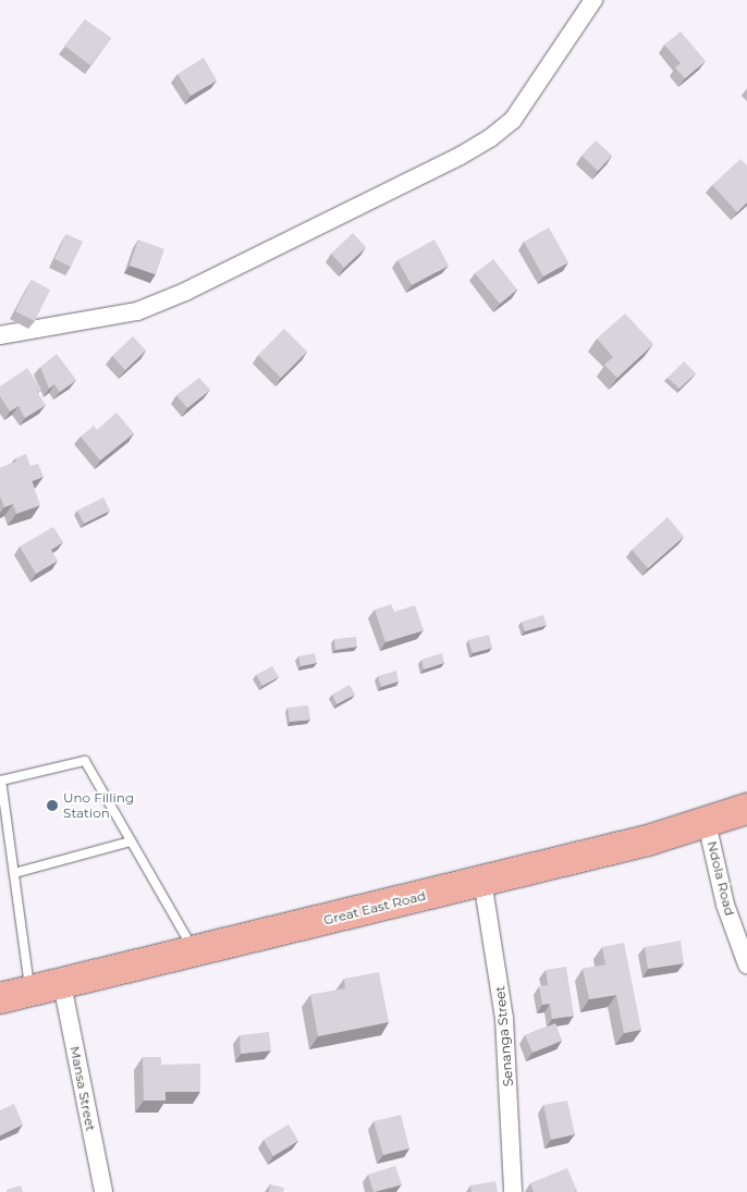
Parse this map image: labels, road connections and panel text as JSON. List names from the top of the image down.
{
  "streets": {
    "highway": ["Great East Road"],
    "street": ["Ndola Road", "Senanga Street", "Mansa Street"]
  },
  "crossings": [
    ["Ndola Road", "Great East Road"],
    ["Great East Road", "Senanga Street"],
    ["Great East Road", "Mansa Street"]
  ],
  "places": ["Uno Filling Station"]
}
